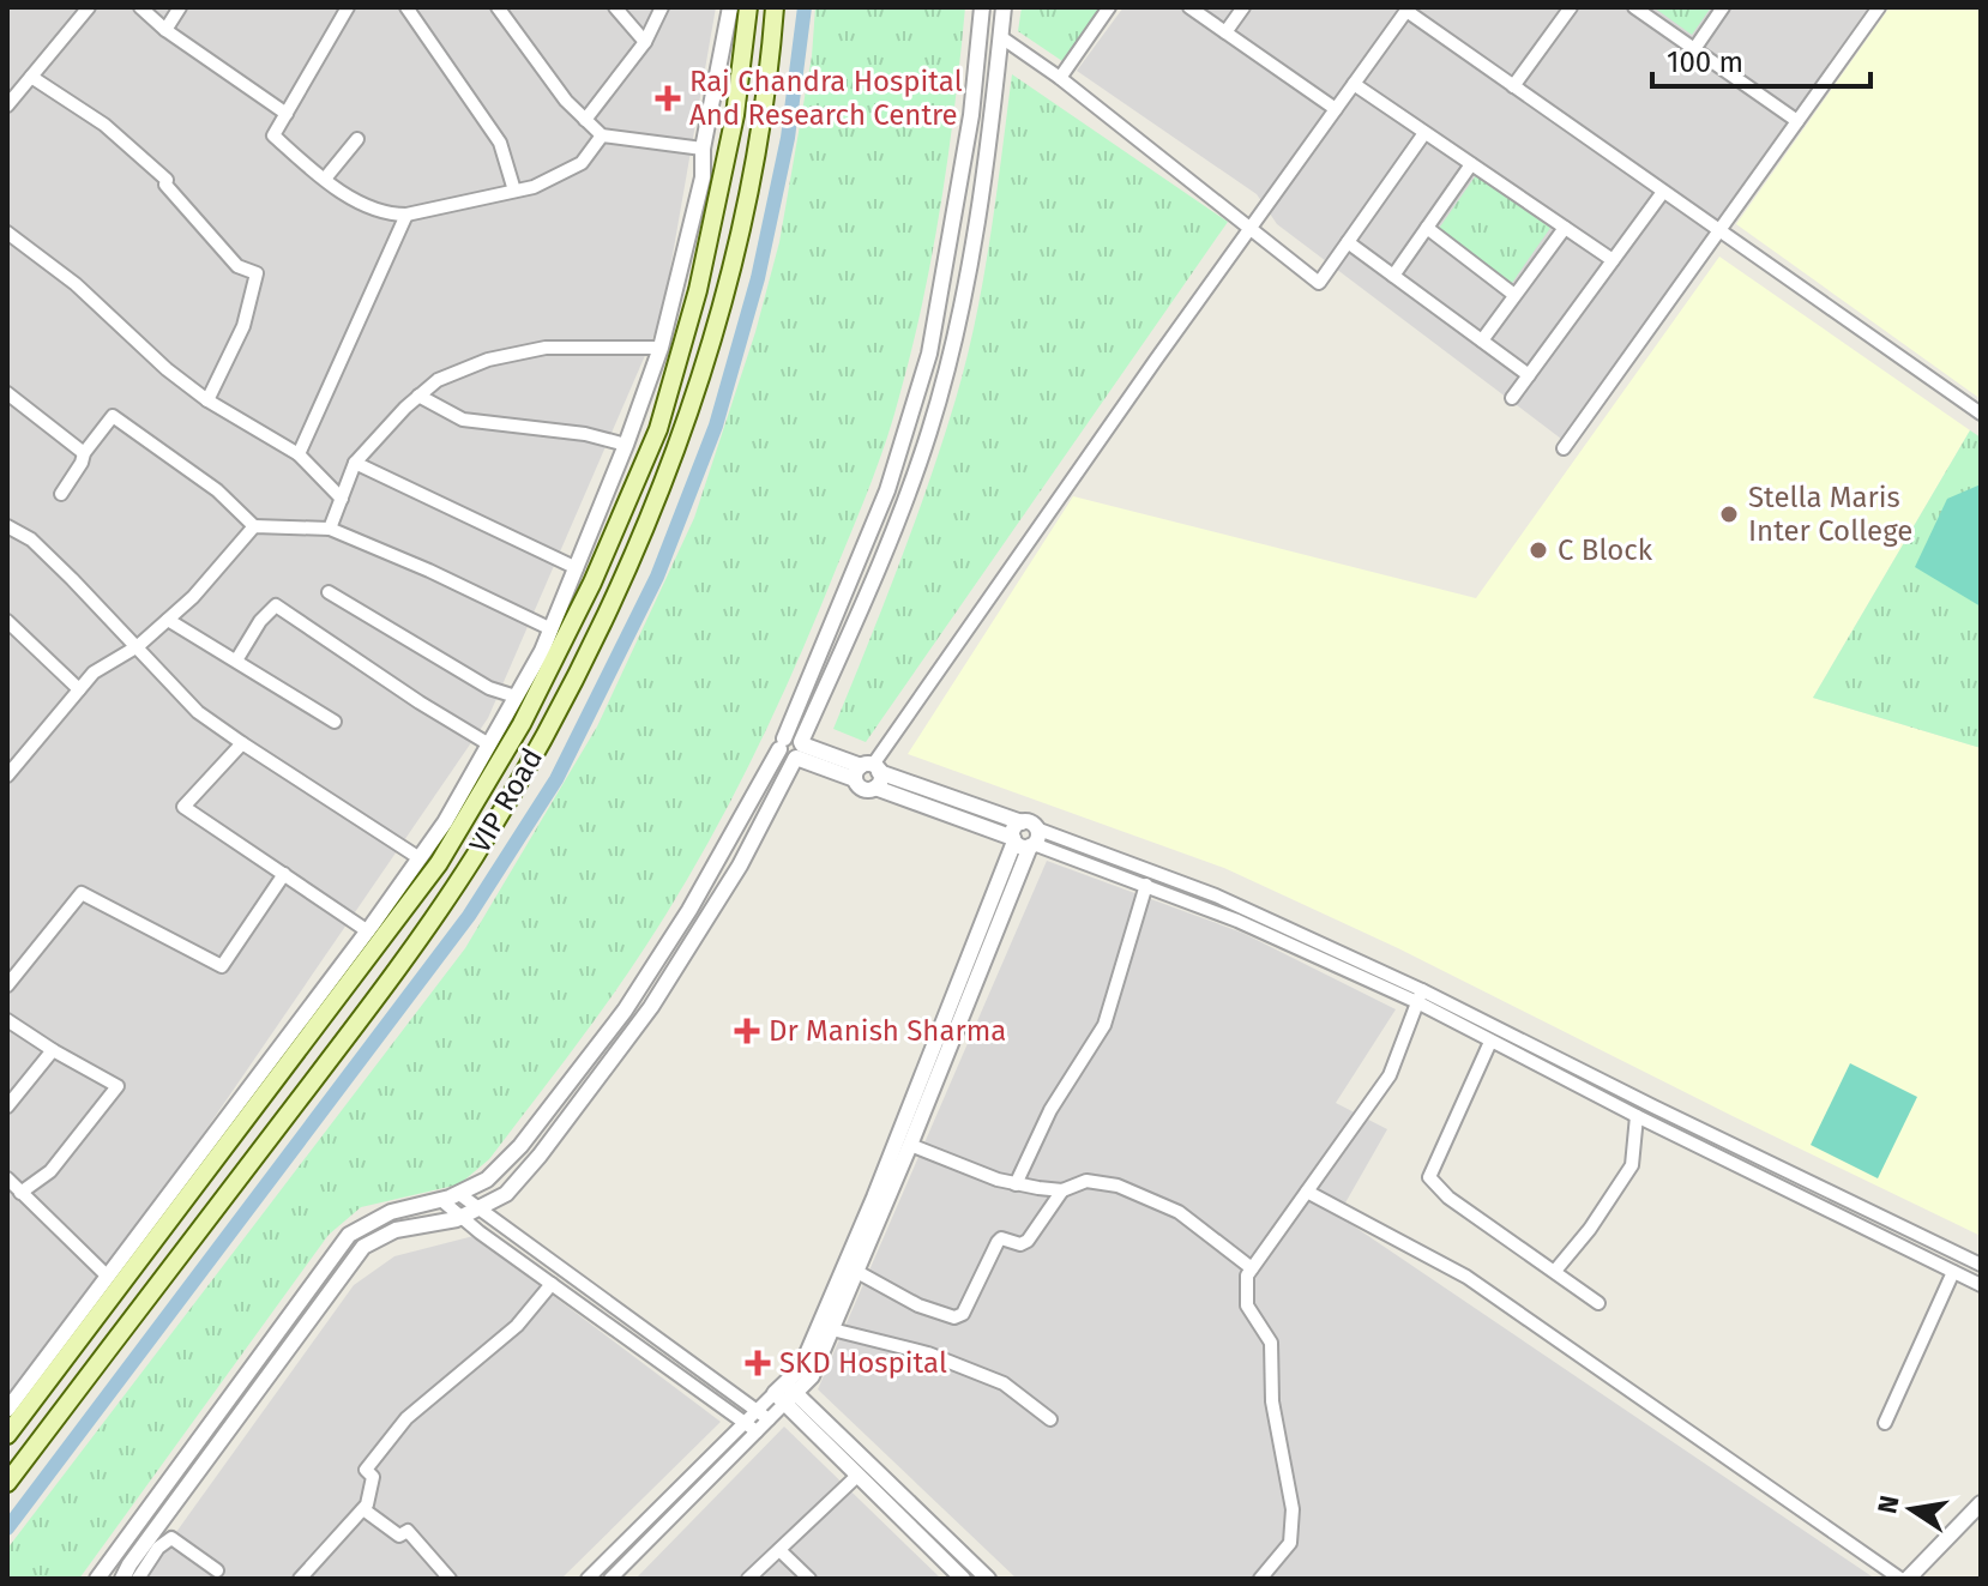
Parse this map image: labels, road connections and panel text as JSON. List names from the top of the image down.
{
  "streets": {
    "main road": ["VIP Road"]
  },
  "places": {
    "health": ["Raj Chandra Hospital And Research Centre", "Dr Manish Sharma", "SKD Hospital"],
    "other": ["Stella Maris Inter College", "C Block"]
  },
  "scale_bar": "100 m",
  "north": "left"
}
